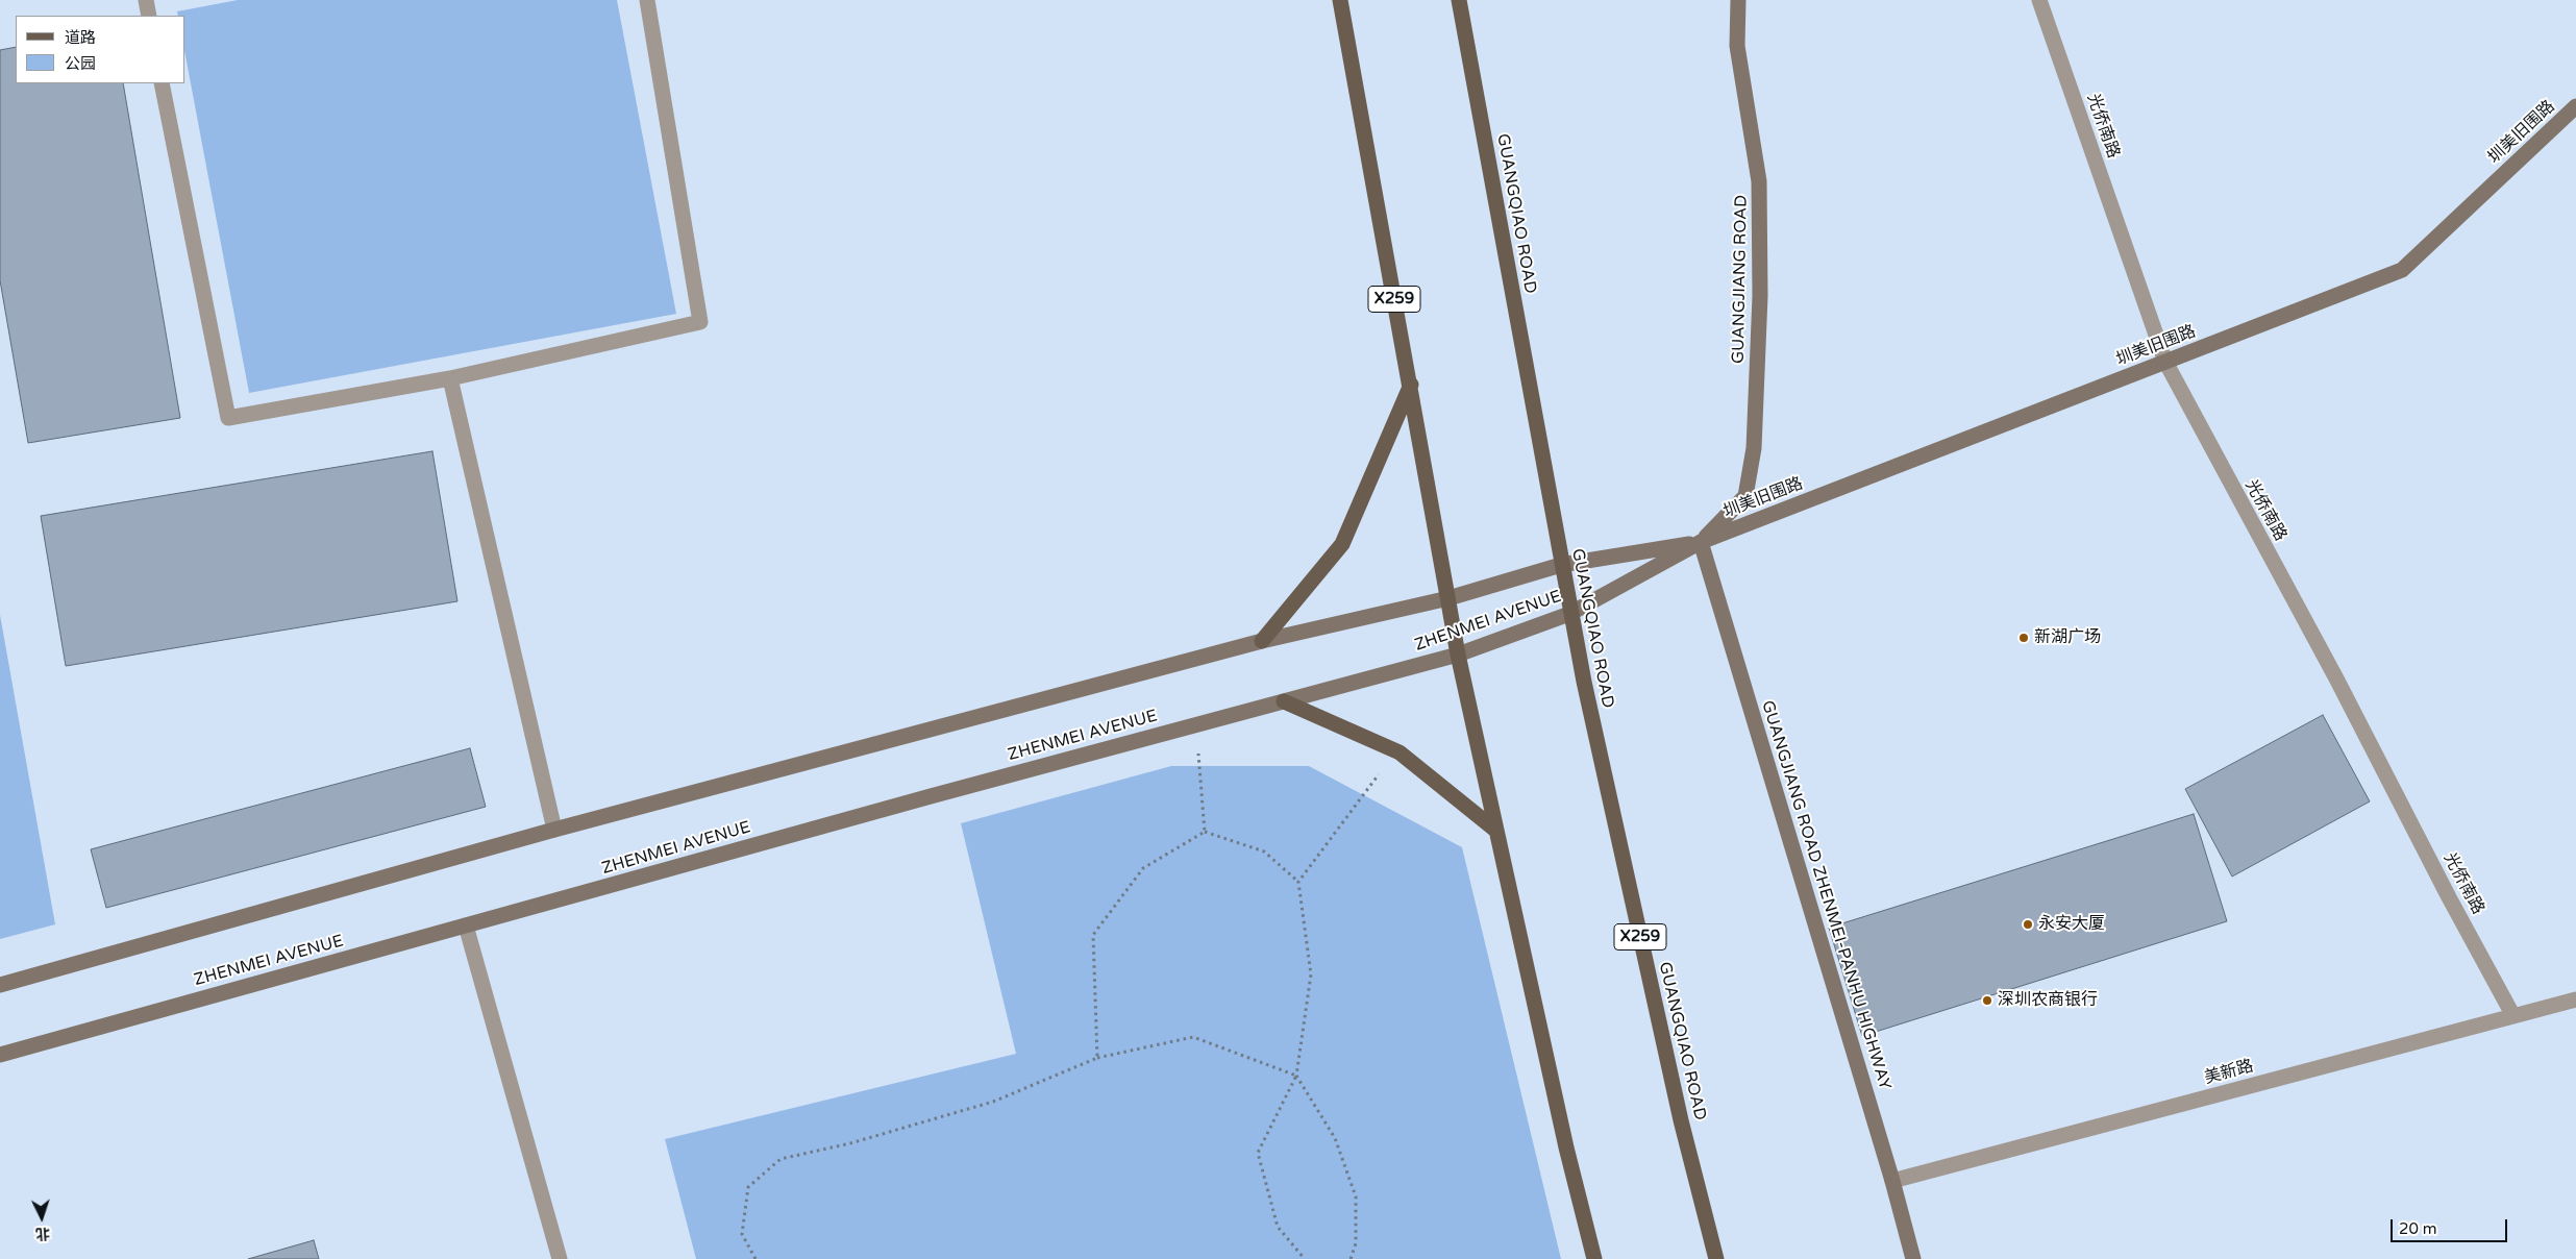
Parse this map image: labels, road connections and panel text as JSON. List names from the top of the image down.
{
  "streets": {
    "main road": [
      "圳美旧围路",
      "GUANGQIAO ROAD",
      "GUANGJIANG ROAD",
      "X259",
      "ZHENMEI AVENUE",
      "GUANGJIANG ROAD ZHENMEI-PANHU HIGHWAY"
    ],
    "street": ["光侨南路", "美新路"]
  },
  "crossings": [
    ["光侨南路", "圳美旧围路"],
    ["光侨南路", "美新路"],
    ["圳美旧围路", "GUANGJIANG ROAD"],
    ["圳美旧围路", "ZHENMEI AVENUE"],
    ["圳美旧围路", "GUANGJIANG ROAD ZHENMEI-PANHU HIGHWAY"],
    ["GUANGQIAO ROAD", "ZHENMEI AVENUE"],
    ["GUANGJIANG ROAD", "ZHENMEI AVENUE"],
    ["GUANGJIANG ROAD", "GUANGJIANG ROAD ZHENMEI-PANHU HIGHWAY"],
    ["X259", "ZHENMEI AVENUE"],
    ["ZHENMEI AVENUE", "GUANGJIANG ROAD ZHENMEI-PANHU HIGHWAY"],
    ["GUANGJIANG ROAD ZHENMEI-PANHU HIGHWAY", "美新路"]
  ],
  "places": ["新湖广场", "永安大厦", "深圳农商银行"],
  "legend": ["道路", "公园"],
  "scale_bar": "20 m",
  "north": "bottom"
}
